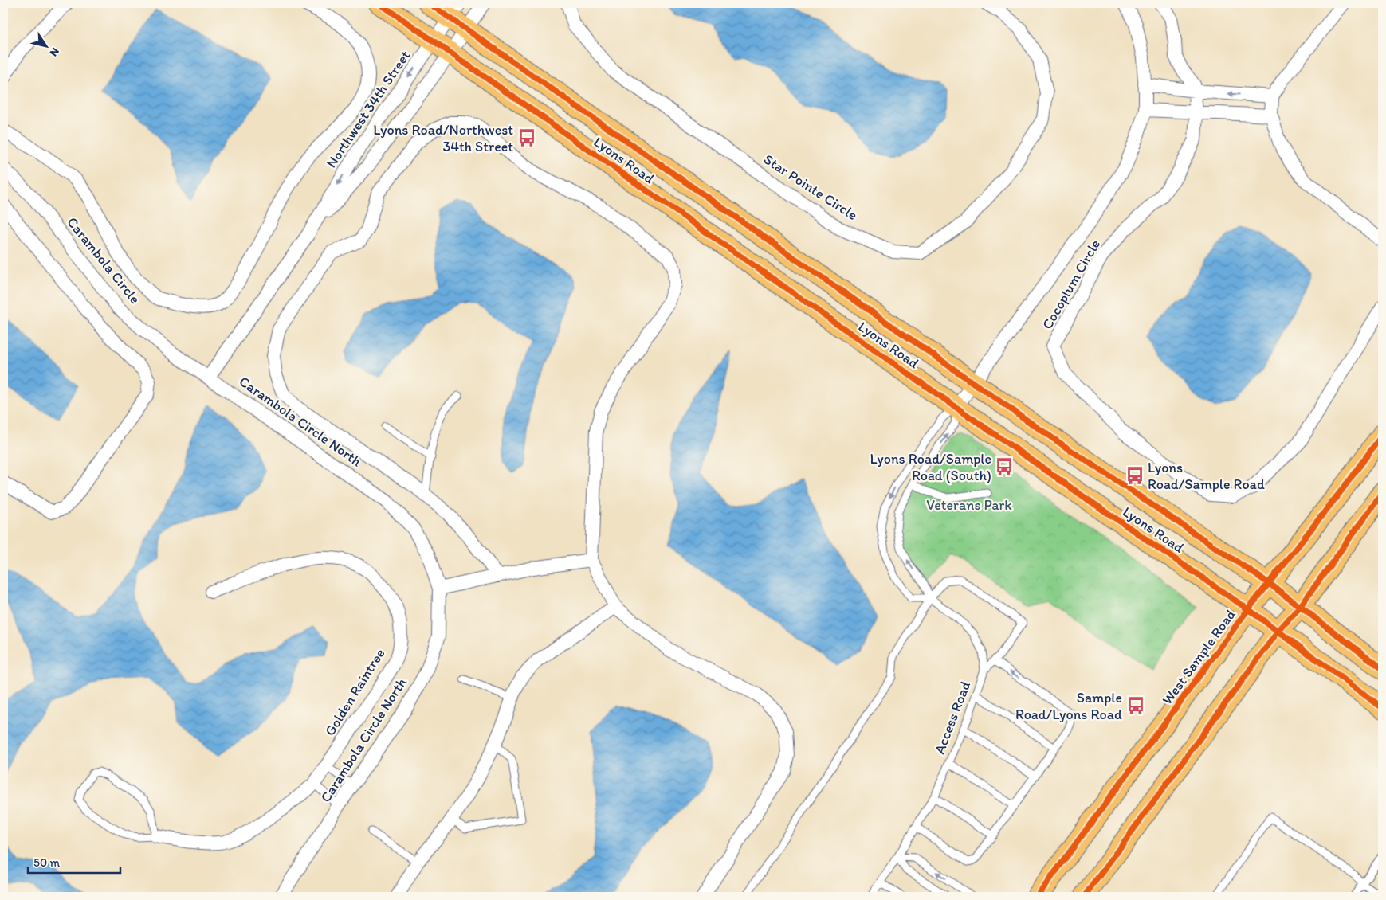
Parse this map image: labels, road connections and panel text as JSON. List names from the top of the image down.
{
  "streets": {
    "main road": ["Lyons Road", "West Sample Road"],
    "street": [
      "Northwest 34th Street",
      "Star Pointe Circle",
      "Carambola Circle",
      "Cocoplum Circle",
      "Carambola Circle North",
      "Golden Raintree"
    ],
    "lane": ["Access Road"]
  },
  "crossings": [
    ["Northwest 34th Street", "Lyons Road"],
    ["Northwest 34th Street", "Carambola Circle"],
    ["Northwest 34th Street", "Carambola Circle North"],
    ["Lyons Road", "Cocoplum Circle"],
    ["Lyons Road", "West Sample Road"],
    ["Lyons Road", "Access Road"],
    ["Carambola Circle", "Carambola Circle North"],
    ["Cocoplum Circle", "Access Road"]
  ],
  "parks": ["Veterans Park"],
  "places": {
    "bus stop": [
      "Lyons Road/Northwest 34th Street",
      "Lyons Road/Sample Road (South)",
      "Lyons Road/Sample Road",
      "Sample Road/Lyons Road"
    ]
  },
  "scale_bar": "50 m",
  "north": "bottom right"
}
